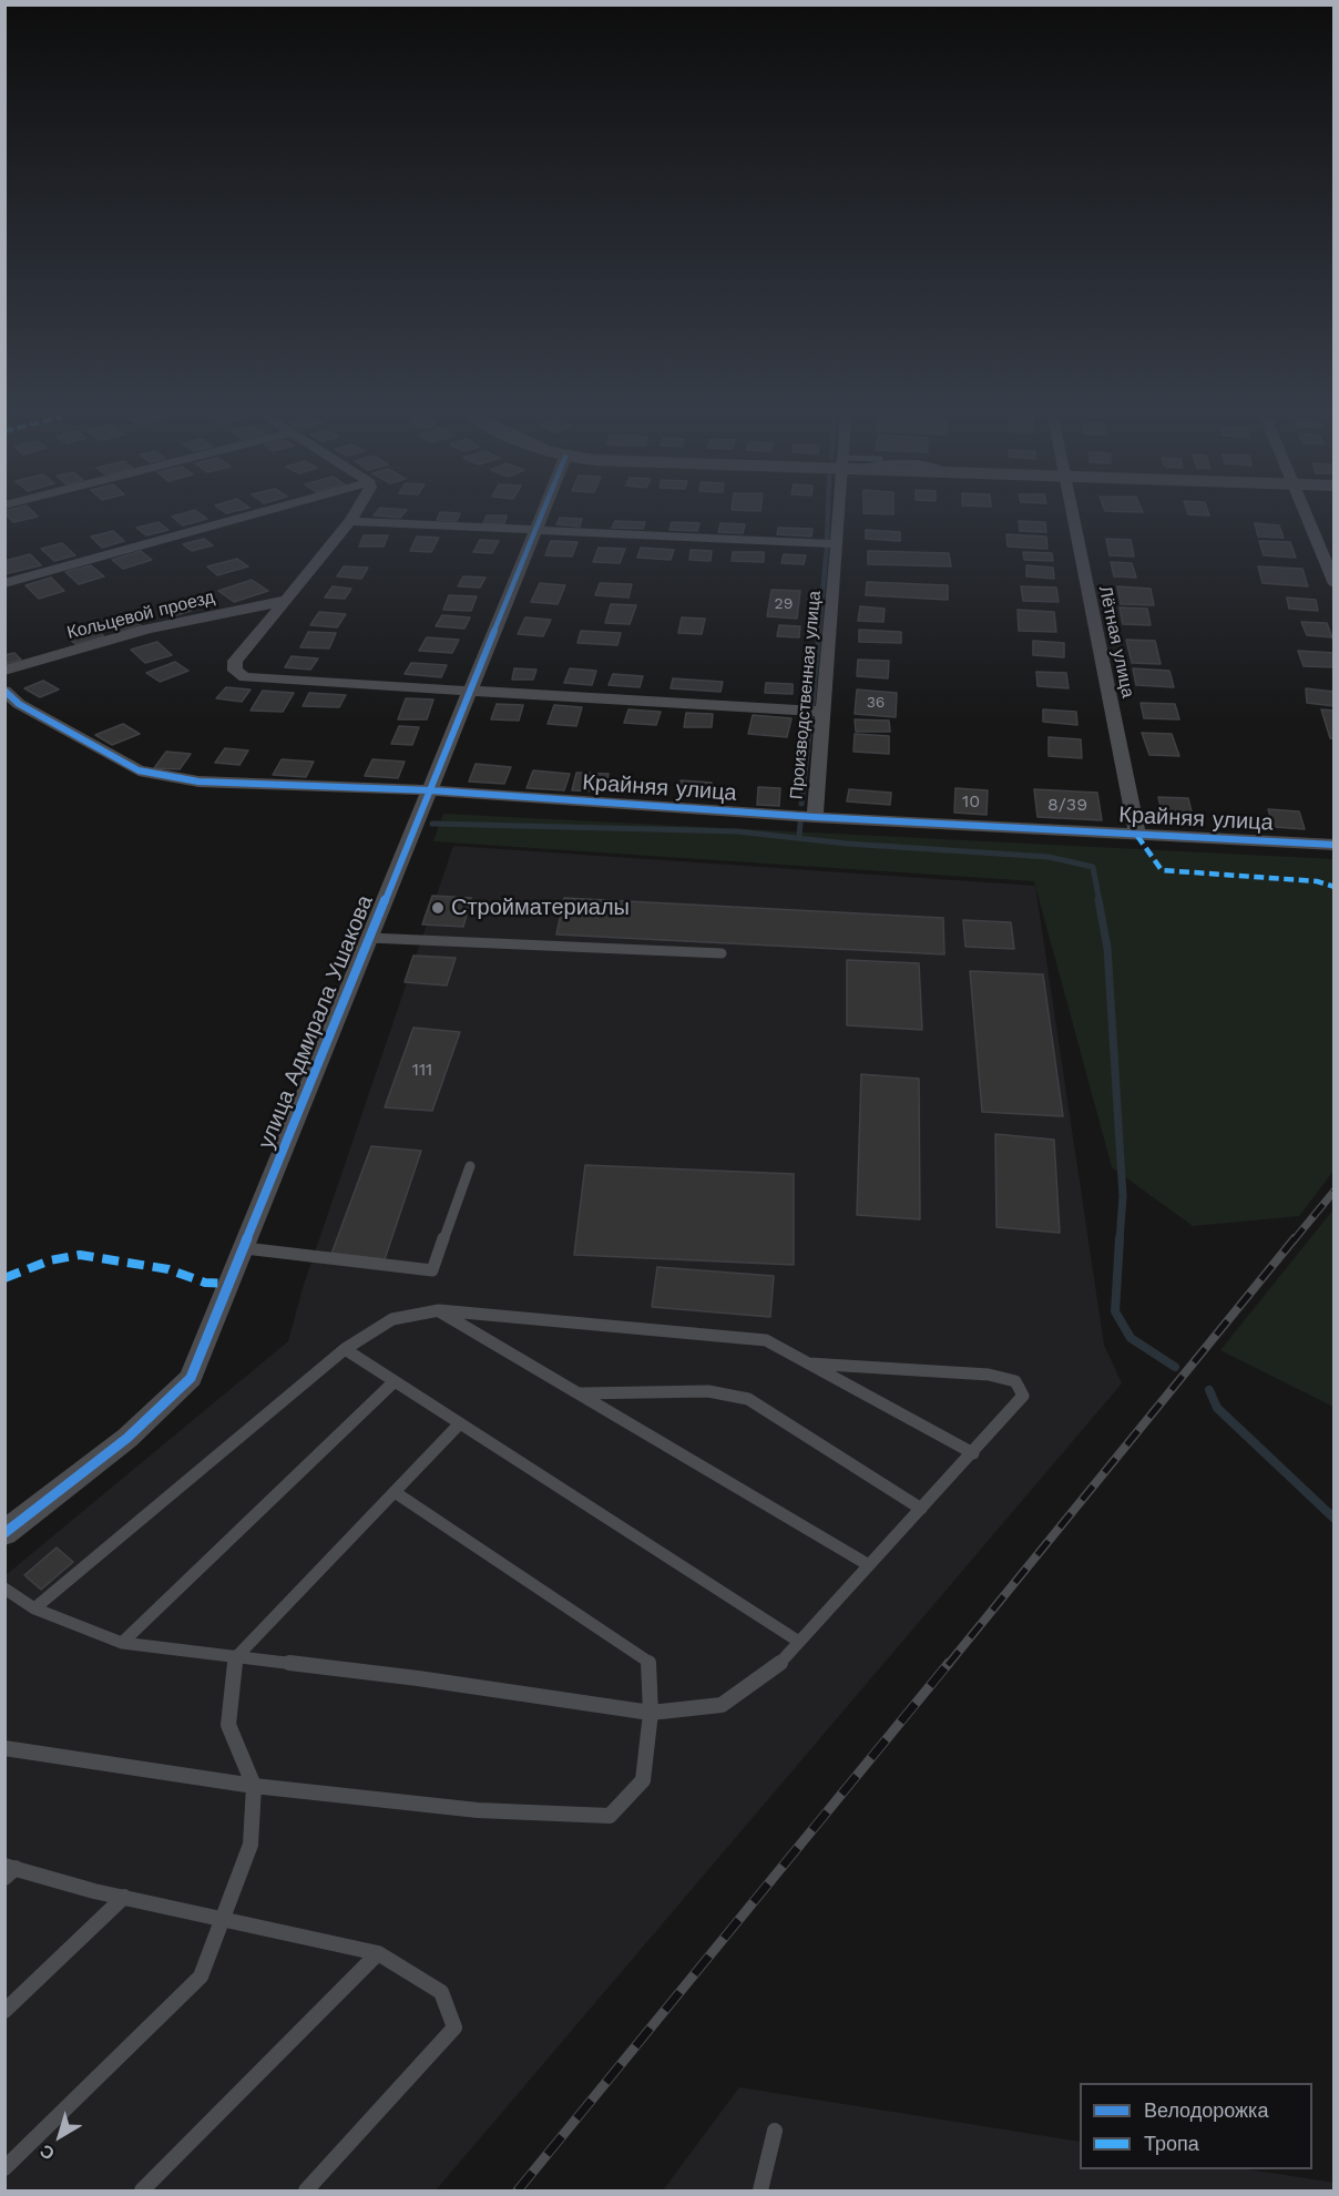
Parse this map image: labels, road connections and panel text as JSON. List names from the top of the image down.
{
  "streets": {
    "street": [
      "Кольцевой проезд",
      "Лётная улица",
      "Производственная улица",
      "Крайняя улица",
      "улица Адмирала Ушакова"
    ]
  },
  "crossings": [
    ["Лётная улица", "Крайняя улица"],
    ["Производственная улица", "Крайняя улица"],
    ["Крайняя улица", "улица Адмирала Ушакова"]
  ],
  "places": ["Стройматериалы"],
  "house_numbers": [
    "29",
    "36",
    "10",
    "8/39",
    "111"
  ],
  "legend": ["Велодорожка", "Тропа"],
  "north": "bottom left"
}
